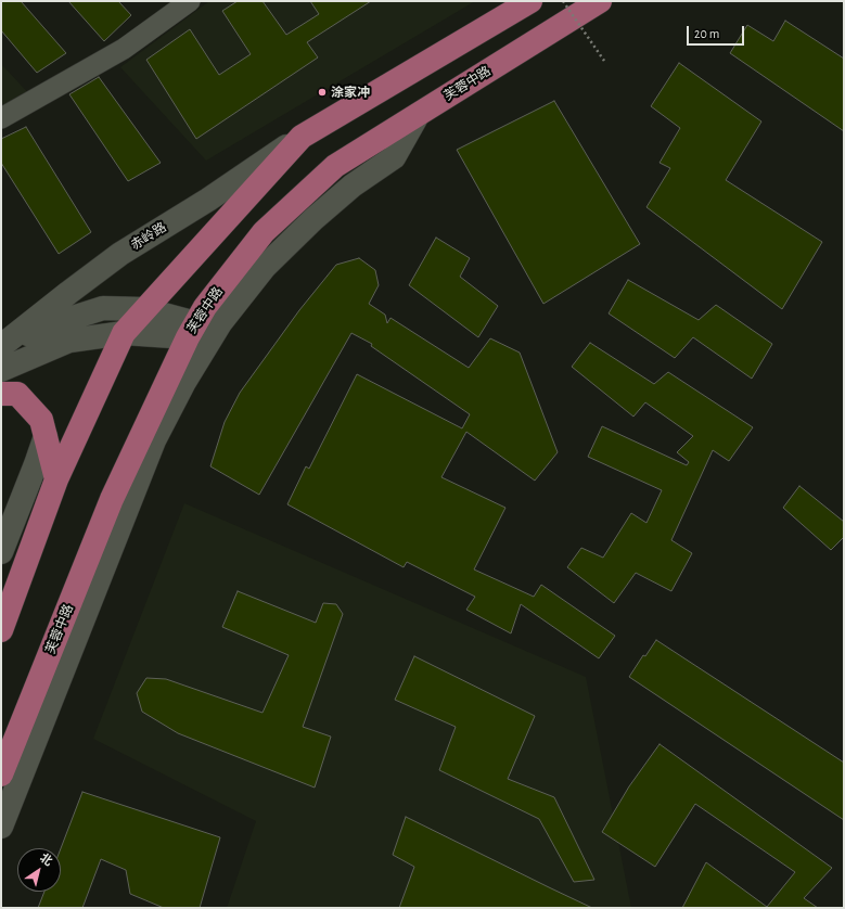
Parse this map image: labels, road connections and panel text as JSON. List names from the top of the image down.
{
  "streets": {
    "main road": ["芙蓉中路"],
    "street": ["赤岭路"]
  },
  "crossings": [
    ["芙蓉中路", "赤岭路"]
  ],
  "places": ["涂家冲"],
  "scale_bar": "20 m",
  "north": "top right"
}
